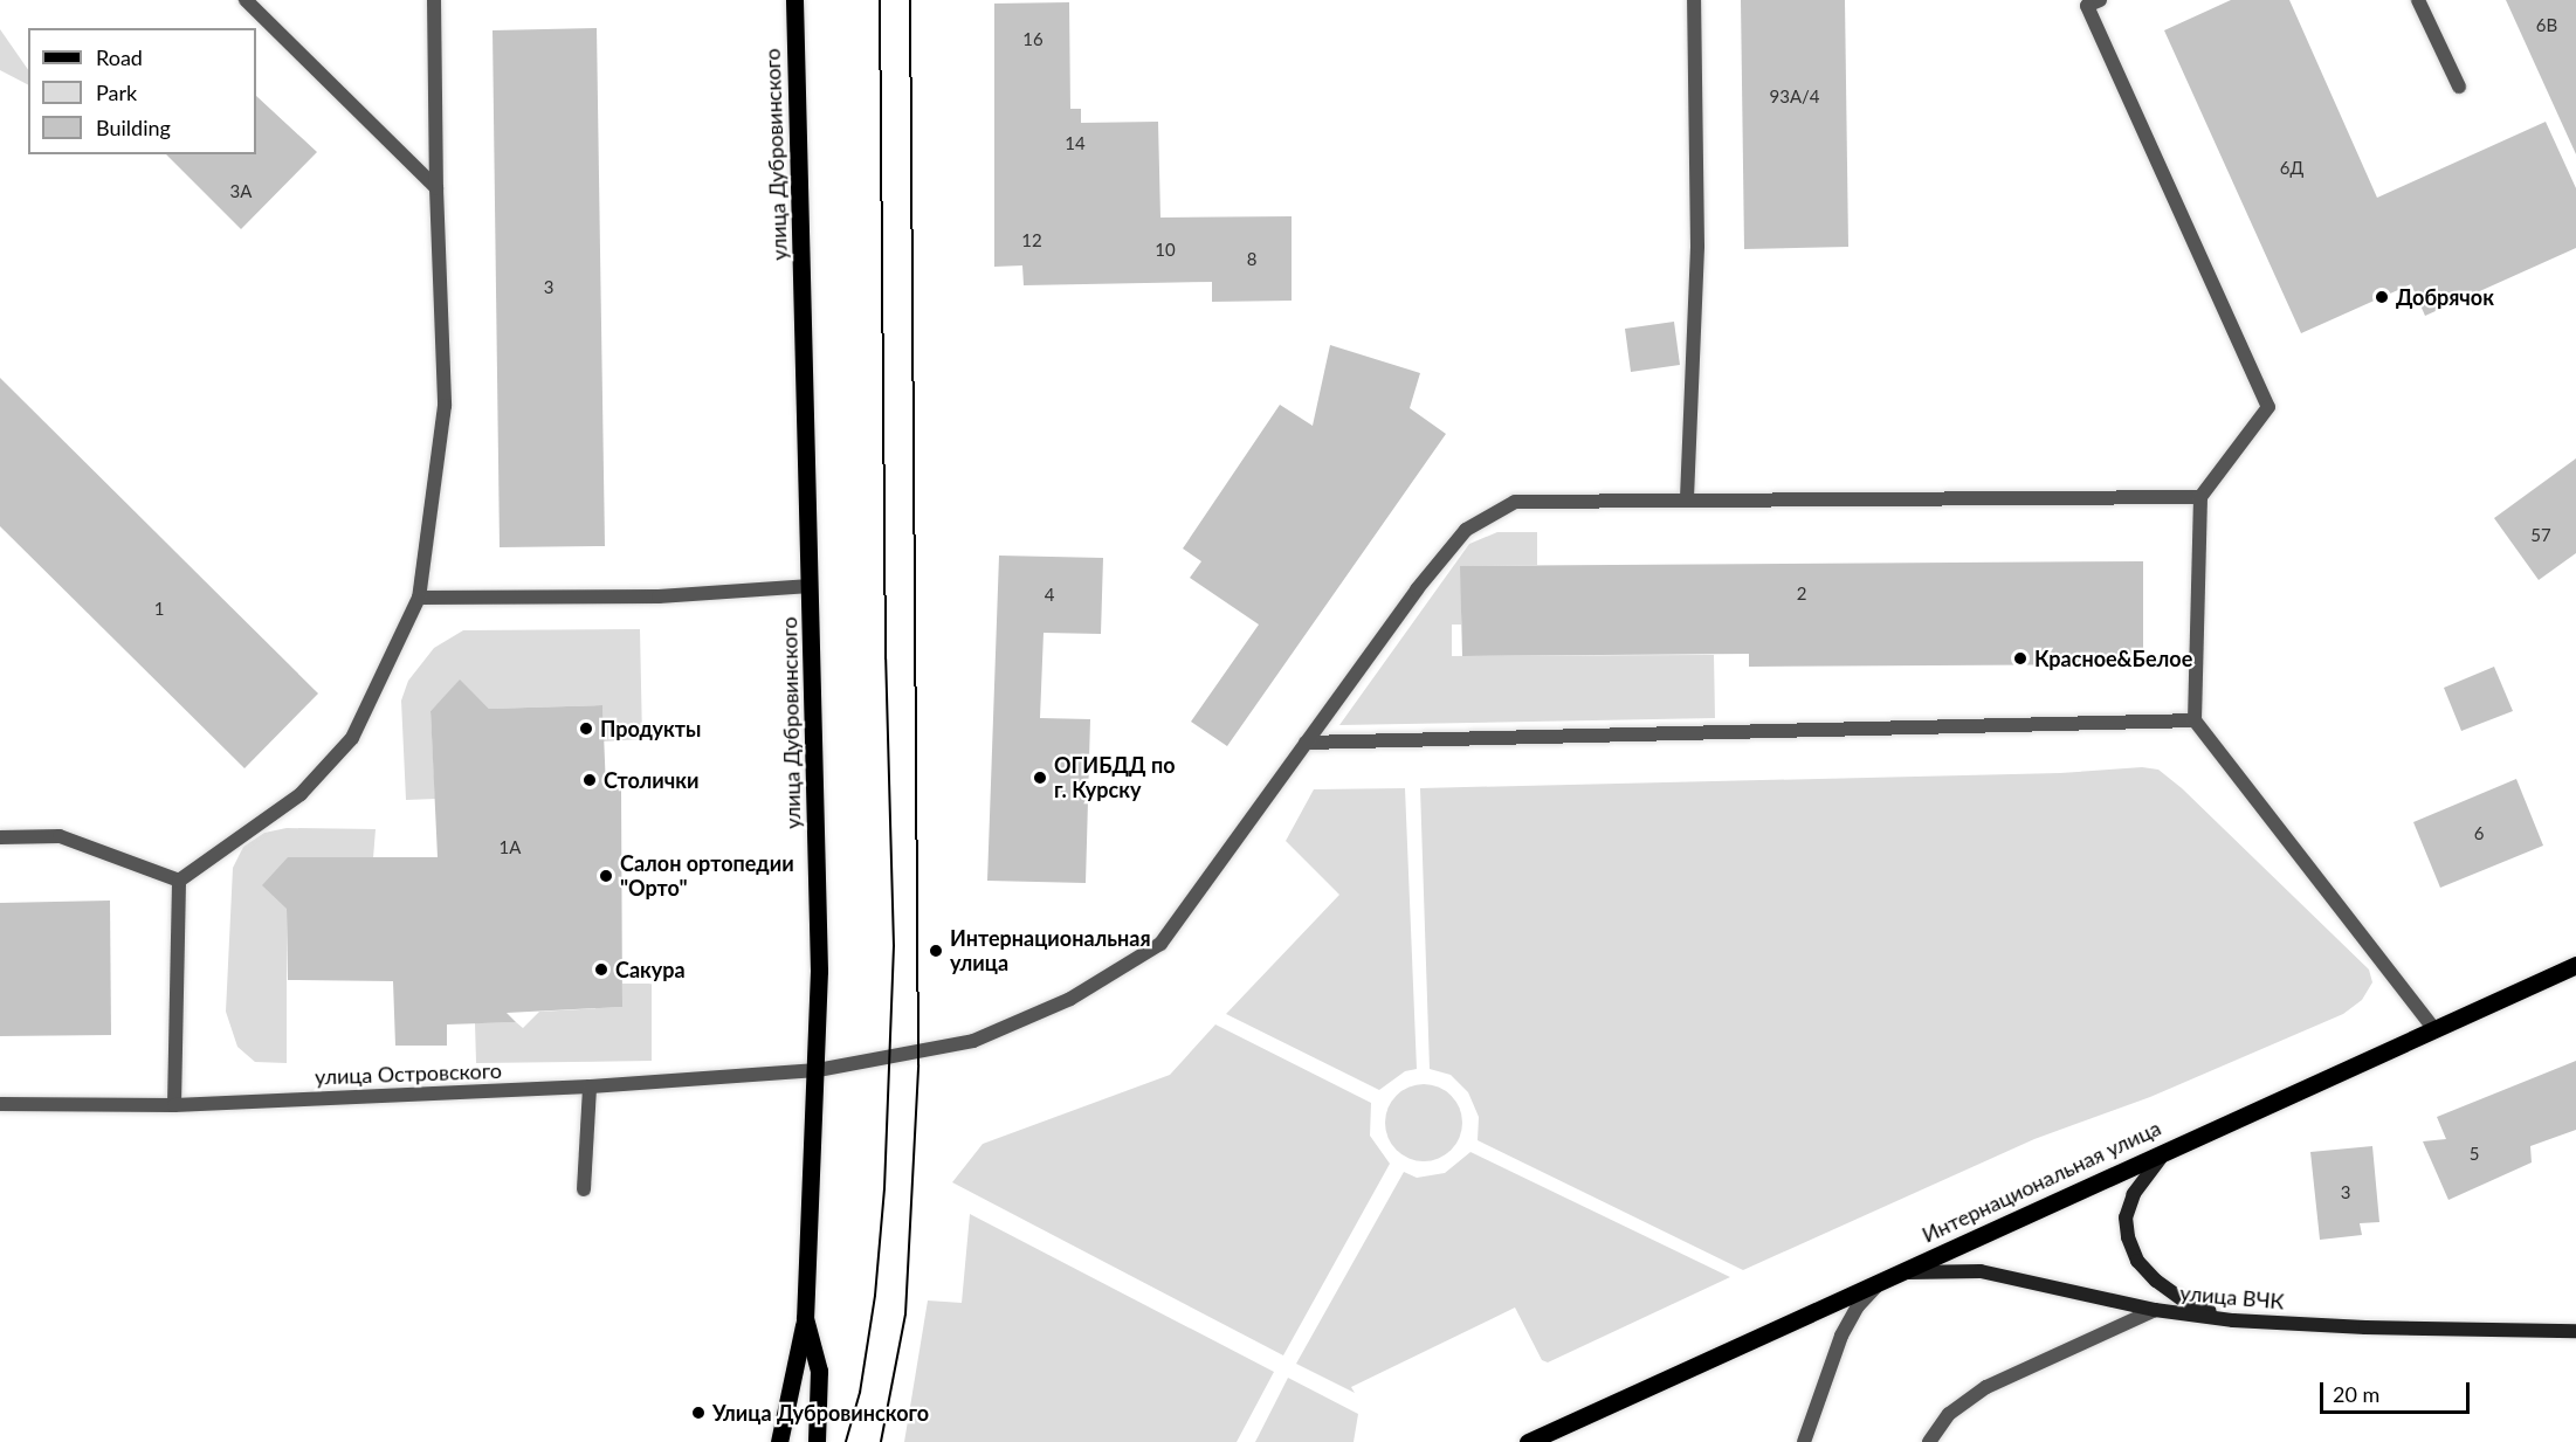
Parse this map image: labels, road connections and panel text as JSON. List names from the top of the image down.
{
  "streets": {
    "main road": ["улица Дубровинского", "Интернациональная улица", "улица ВЧК"],
    "street": ["улица Островского"]
  },
  "crossings": [
    ["улица Дубровинского", "улица Островского"],
    ["Интернациональная улица", "улица ВЧК"]
  ],
  "places": [
    "Добрячок",
    "Красное&Белое",
    "Продукты",
    "ОГИБДД по г. Курску",
    "Столички",
    "Салон ортопедии \"Орто\"",
    "Интернациональная улица",
    "Сакура",
    "Улица Дубровинского"
  ],
  "house_numbers": [
    "6В",
    "16",
    "93А/4",
    "14",
    "6Д",
    "3А",
    "12",
    "10",
    "8",
    "3",
    "57",
    "2",
    "4",
    "1",
    "6",
    "1А",
    "5",
    "3"
  ],
  "legend": ["Road", "Park", "Building"],
  "scale_bar": "20 m"
}
